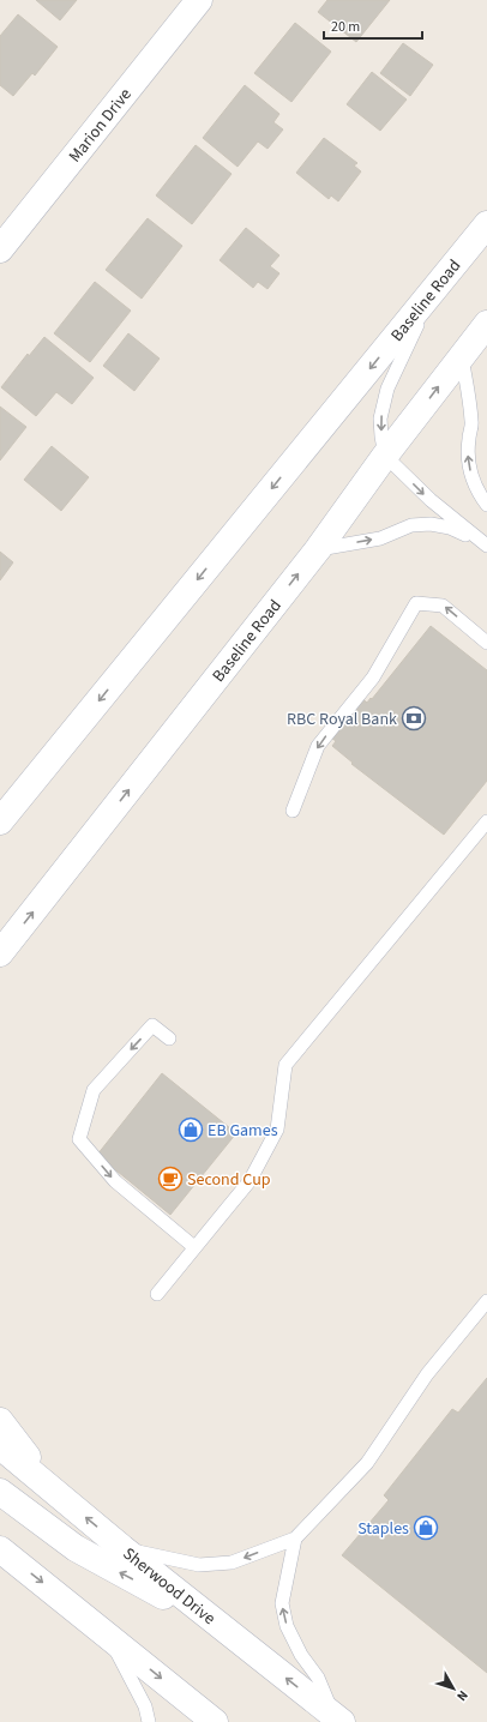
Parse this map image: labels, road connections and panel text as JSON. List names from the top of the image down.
{
  "streets": {
    "main road": ["Marion Drive", "Baseline Road", "Sherwood Drive"]
  },
  "places": {
    "bank": ["RBC Royal Bank"],
    "shop": ["EB Games", "Staples"],
    "cafe": ["Second Cup"]
  },
  "scale_bar": "20 m",
  "north": "bottom right"
}
